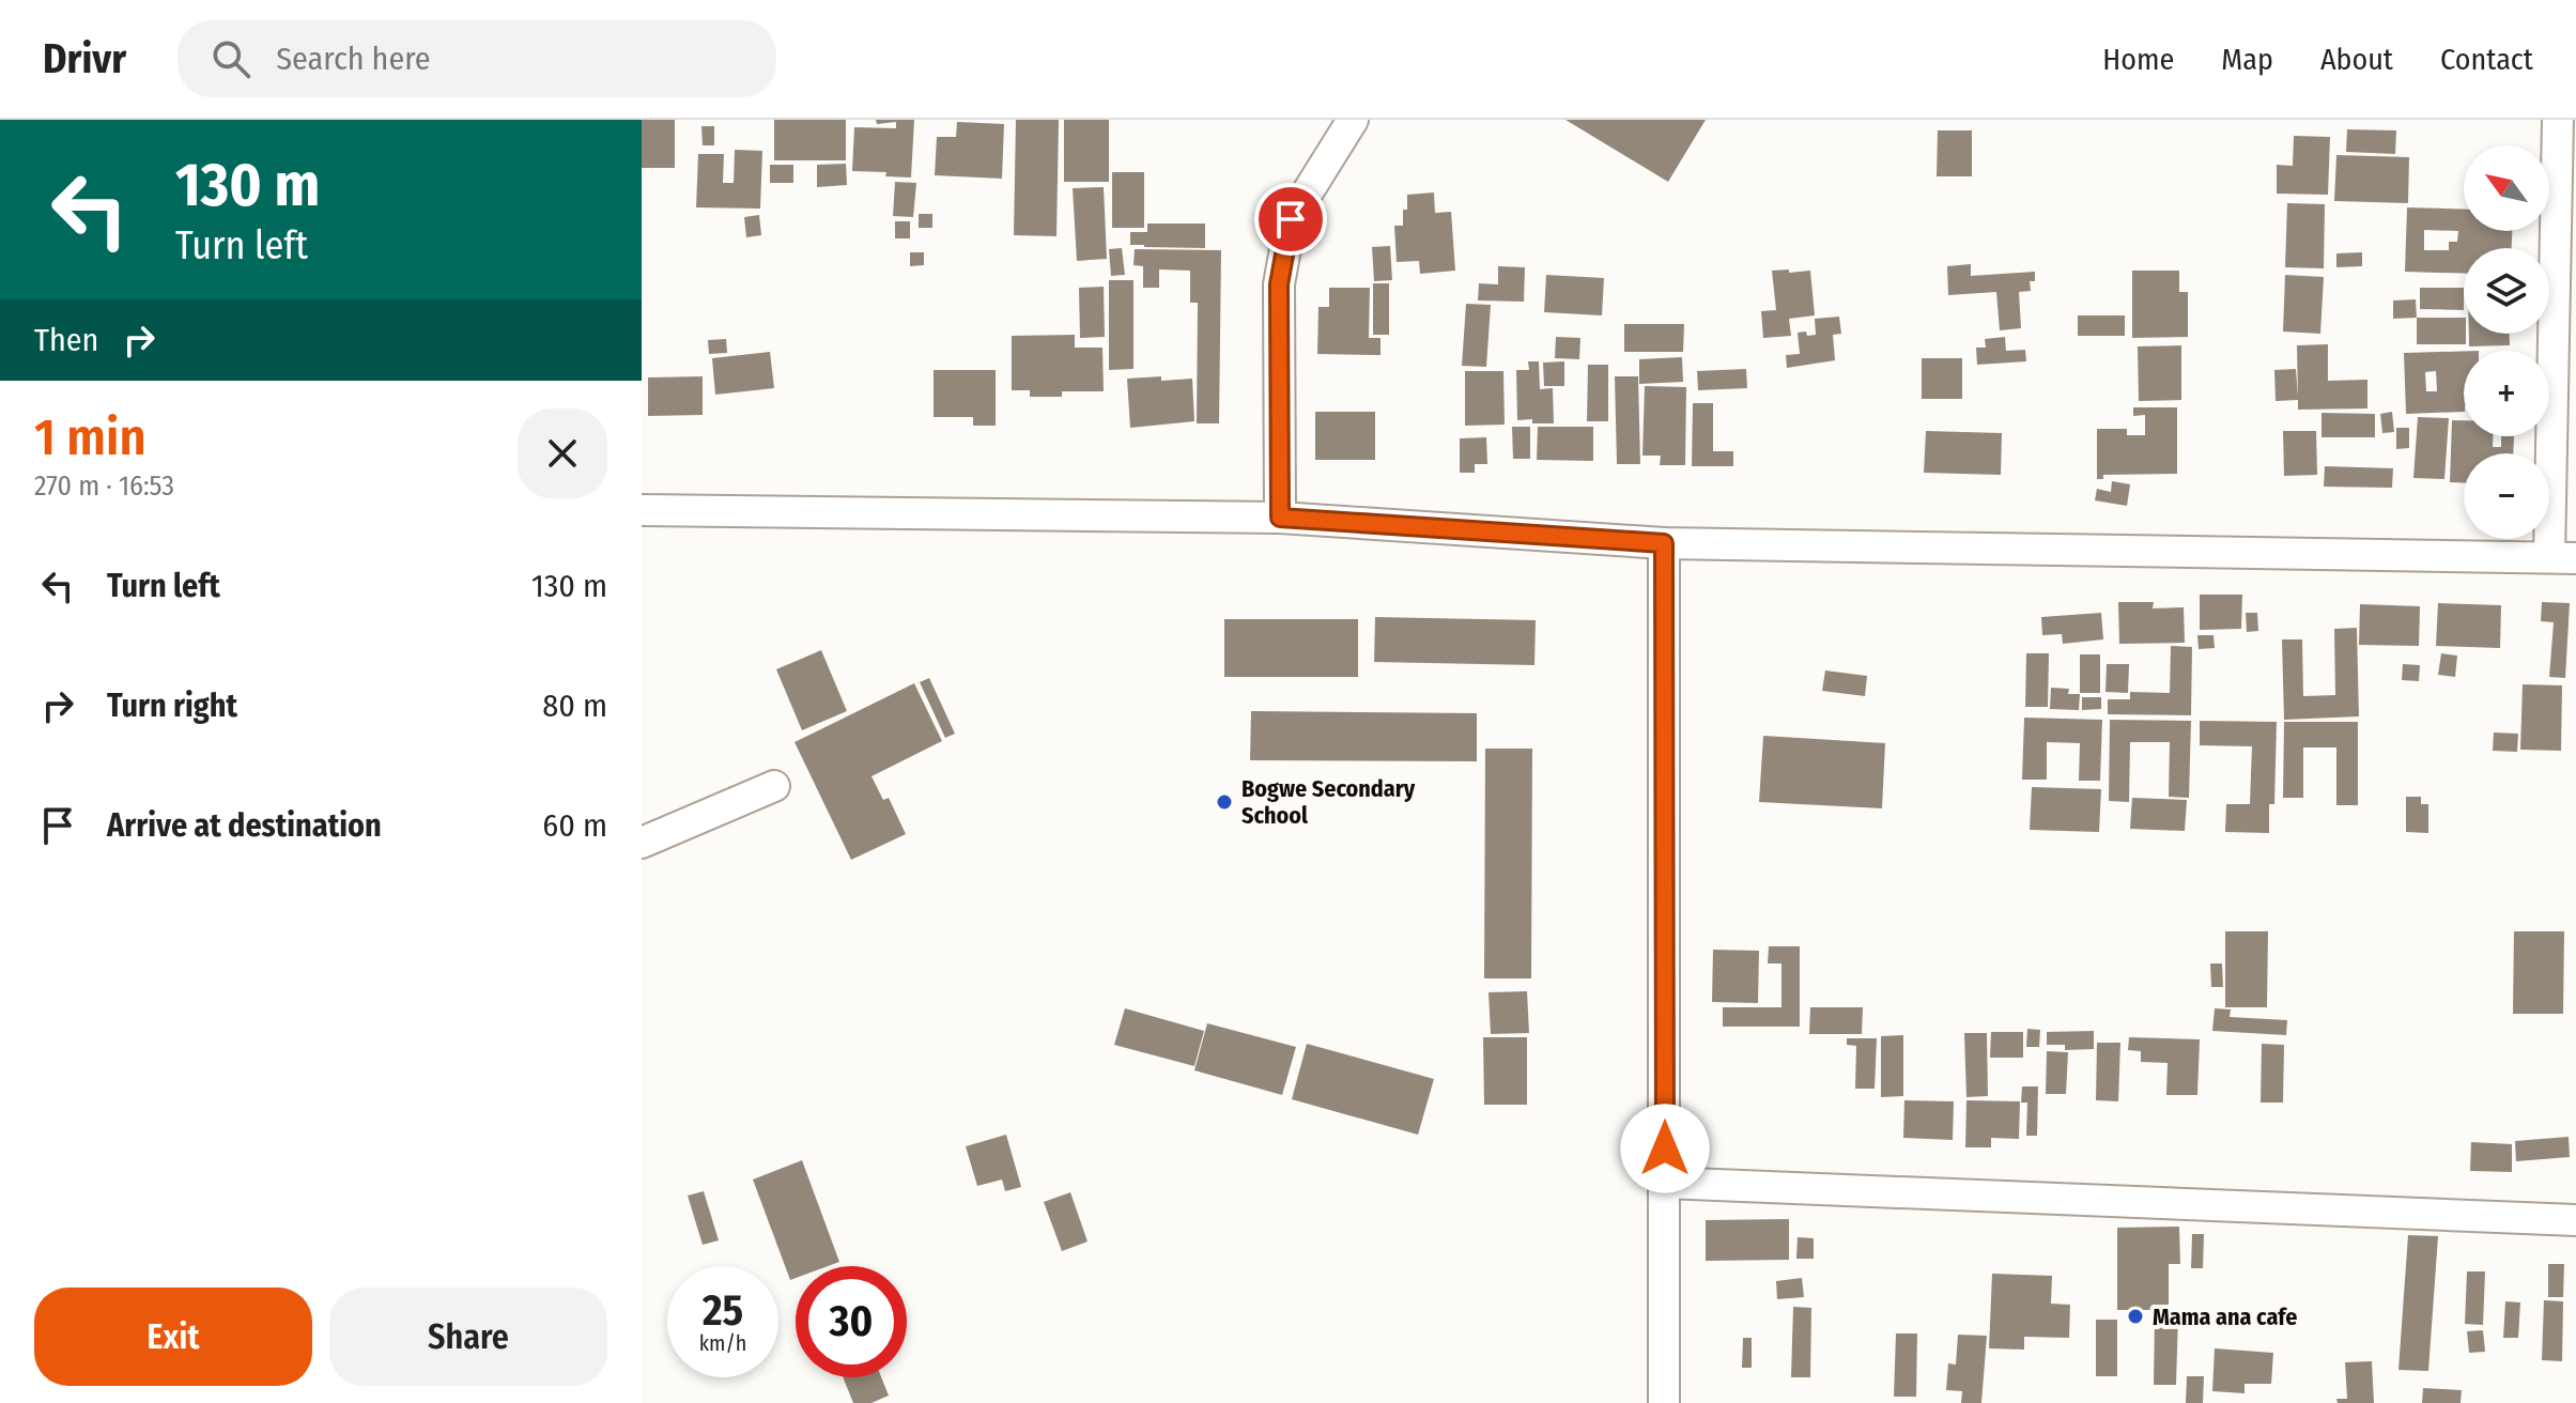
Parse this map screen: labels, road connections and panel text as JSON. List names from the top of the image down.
{
  "places": ["Bogwe Secondary School", "Mama ana cafe"],
  "north": "top left",
  "page": {
    "header": "Drivr",
    "search": "Search here",
    "nav": [
      "Home",
      "Map",
      "About",
      "Contact"
    ],
    "turn": ["130 m", "Turn left"],
    "map_buttons": ["+", "−"],
    "then": "Then",
    "heading": ["1 min", "270 m · 16:53"],
    "list": [
      {
        "name": "Turn left",
        "value": "130 m"
      },
      {
        "name": "Turn right",
        "value": "80 m"
      },
      {
        "name": "Arrive at destination",
        "value": "60 m"
      }
    ],
    "speed": "25 km/h",
    "limit": "30",
    "buttons": ["Exit", "Share"]
  }
}
